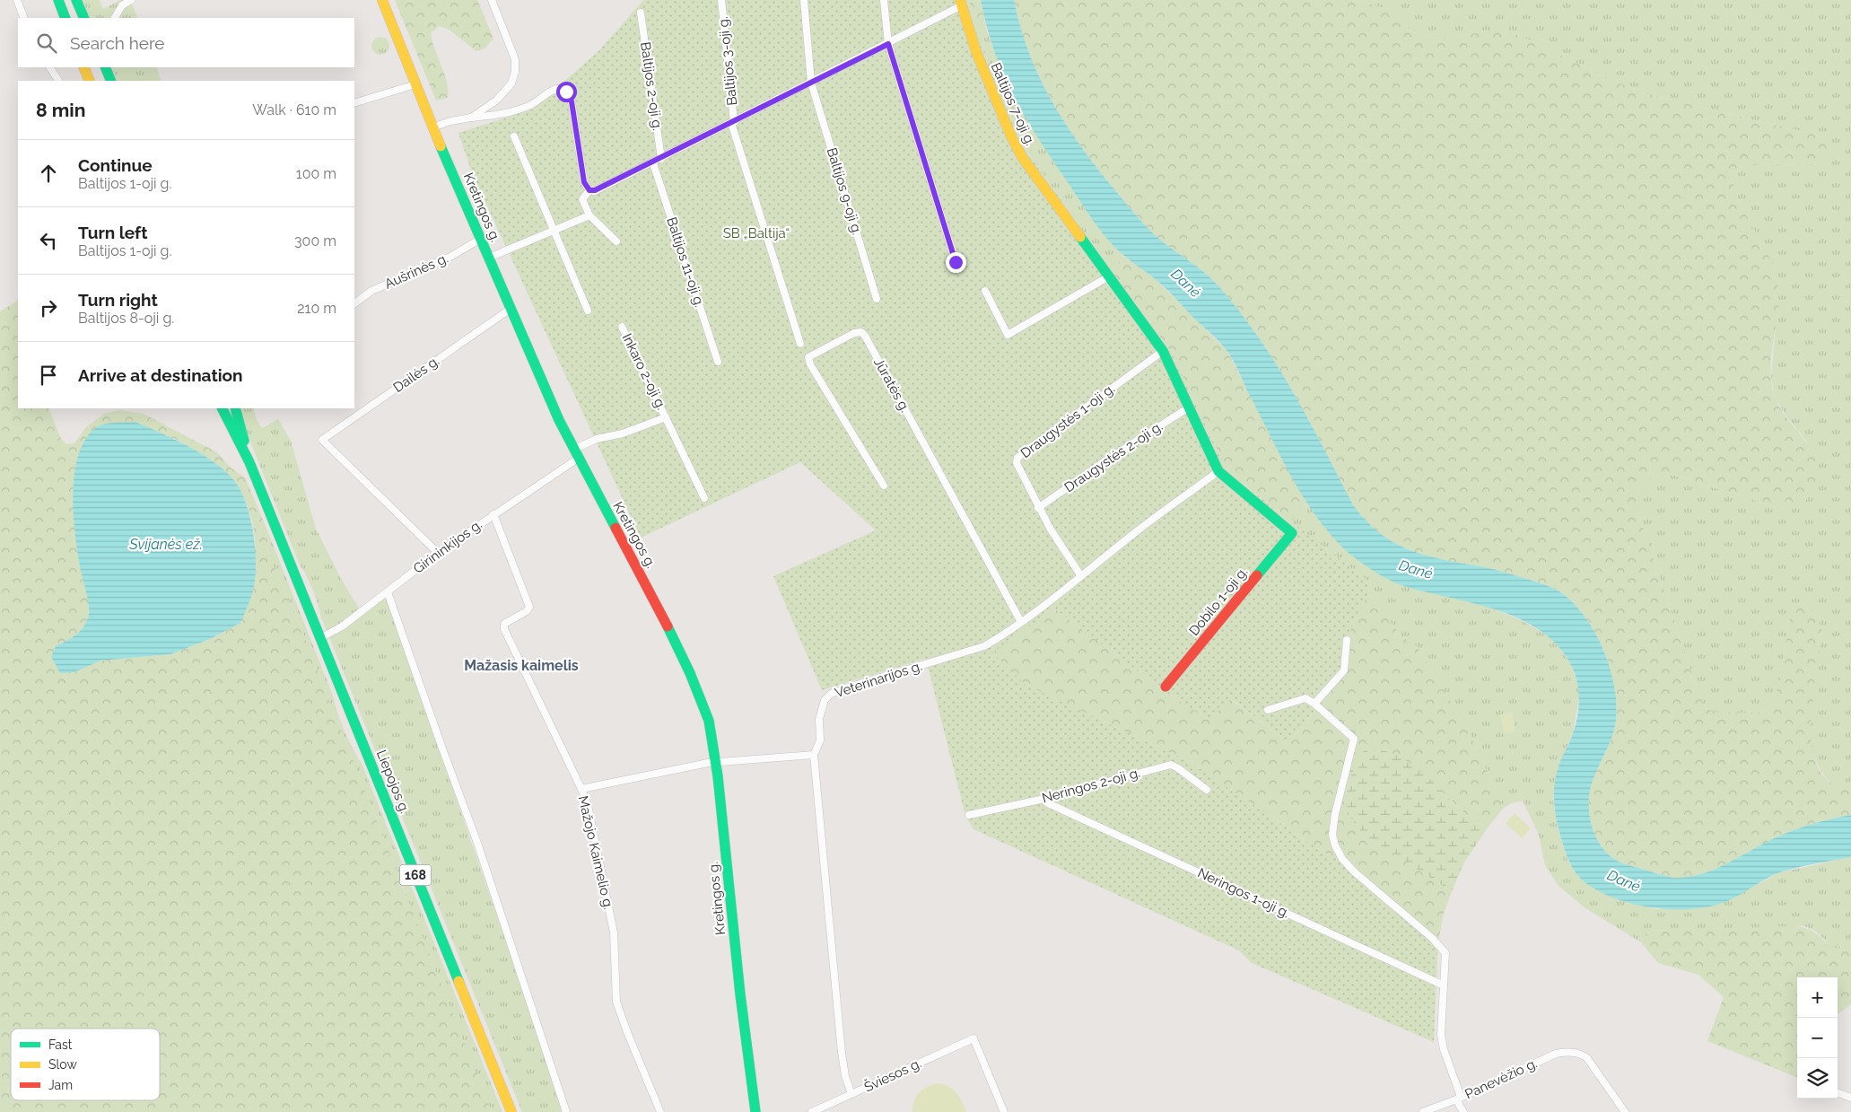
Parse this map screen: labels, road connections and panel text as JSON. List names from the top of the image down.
{
  "streets": {
    "street": [
      "Baltijos 3-oji g.",
      "Baltijos 2-oji g.",
      "Baltijos 7-oji g.",
      "Baltijos 9-oji g.",
      "Kretingos g.",
      "Baltijos 11-oji g.",
      "Aušrinės g.",
      "Inkaro 2-oji g.",
      "Dailės g.",
      "Jūratės g.",
      "Draugystės 1-oji g.",
      "Draugystės 2-oji g.",
      "Girininkijos g.",
      "Dobilo 1-oji g.",
      "Veterinarijos g.",
      "Liepojos g.",
      "Neringos 2-oji g.",
      "Mažojo Kaimelio g.",
      "168",
      "Neringos 1-oji g.",
      "Šviesos g.",
      "Panevėžio g."
    ]
  },
  "crossings": [
    ["Baltijos 7-oji g.", "Draugystės 1-oji g."],
    ["Baltijos 7-oji g.", "Draugystės 2-oji g."],
    ["Baltijos 7-oji g.", "Dobilo 1-oji g."],
    ["Baltijos 7-oji g.", "Veterinarijos g."],
    ["Kretingos g.", "Aušrinės g."],
    ["Kretingos g.", "Dailės g."],
    ["Kretingos g.", "Girininkijos g."],
    ["Inkaro 2-oji g.", "Girininkijos g."],
    ["Dailės g.", "Girininkijos g."],
    ["Jūratės g.", "Veterinarijos g."],
    ["Draugystės 1-oji g.", "Draugystės 2-oji g."],
    ["Draugystės 1-oji g.", "Veterinarijos g."],
    ["Girininkijos g.", "Liepojos g."],
    ["Girininkijos g.", "Mažojo Kaimelio g."],
    ["Dobilo 1-oji g.", "Veterinarijos g."],
    ["Veterinarijos g.", "Šviesos g."],
    ["Neringos 2-oji g.", "Neringos 1-oji g."]
  ],
  "districts": ["Mažasis kaimelis"],
  "water": ["Danė", "Svijanės ež."],
  "parks": ["SB „Baltija“"],
  "legend": ["Fast", "Slow", "Jam"],
  "page": {
    "search": "Search here",
    "heading": ["8 min", "Walk · 610 m"],
    "list": [
      ["Continue", "Baltijos 1-oji g.", "100 m"],
      ["Turn left", "Baltijos 1-oji g.", "300 m"],
      ["Turn right", "Baltijos 8-oji g.", "210 m"],
      "Arrive at destination"
    ],
    "map_buttons": ["+", "−"]
  }
}
